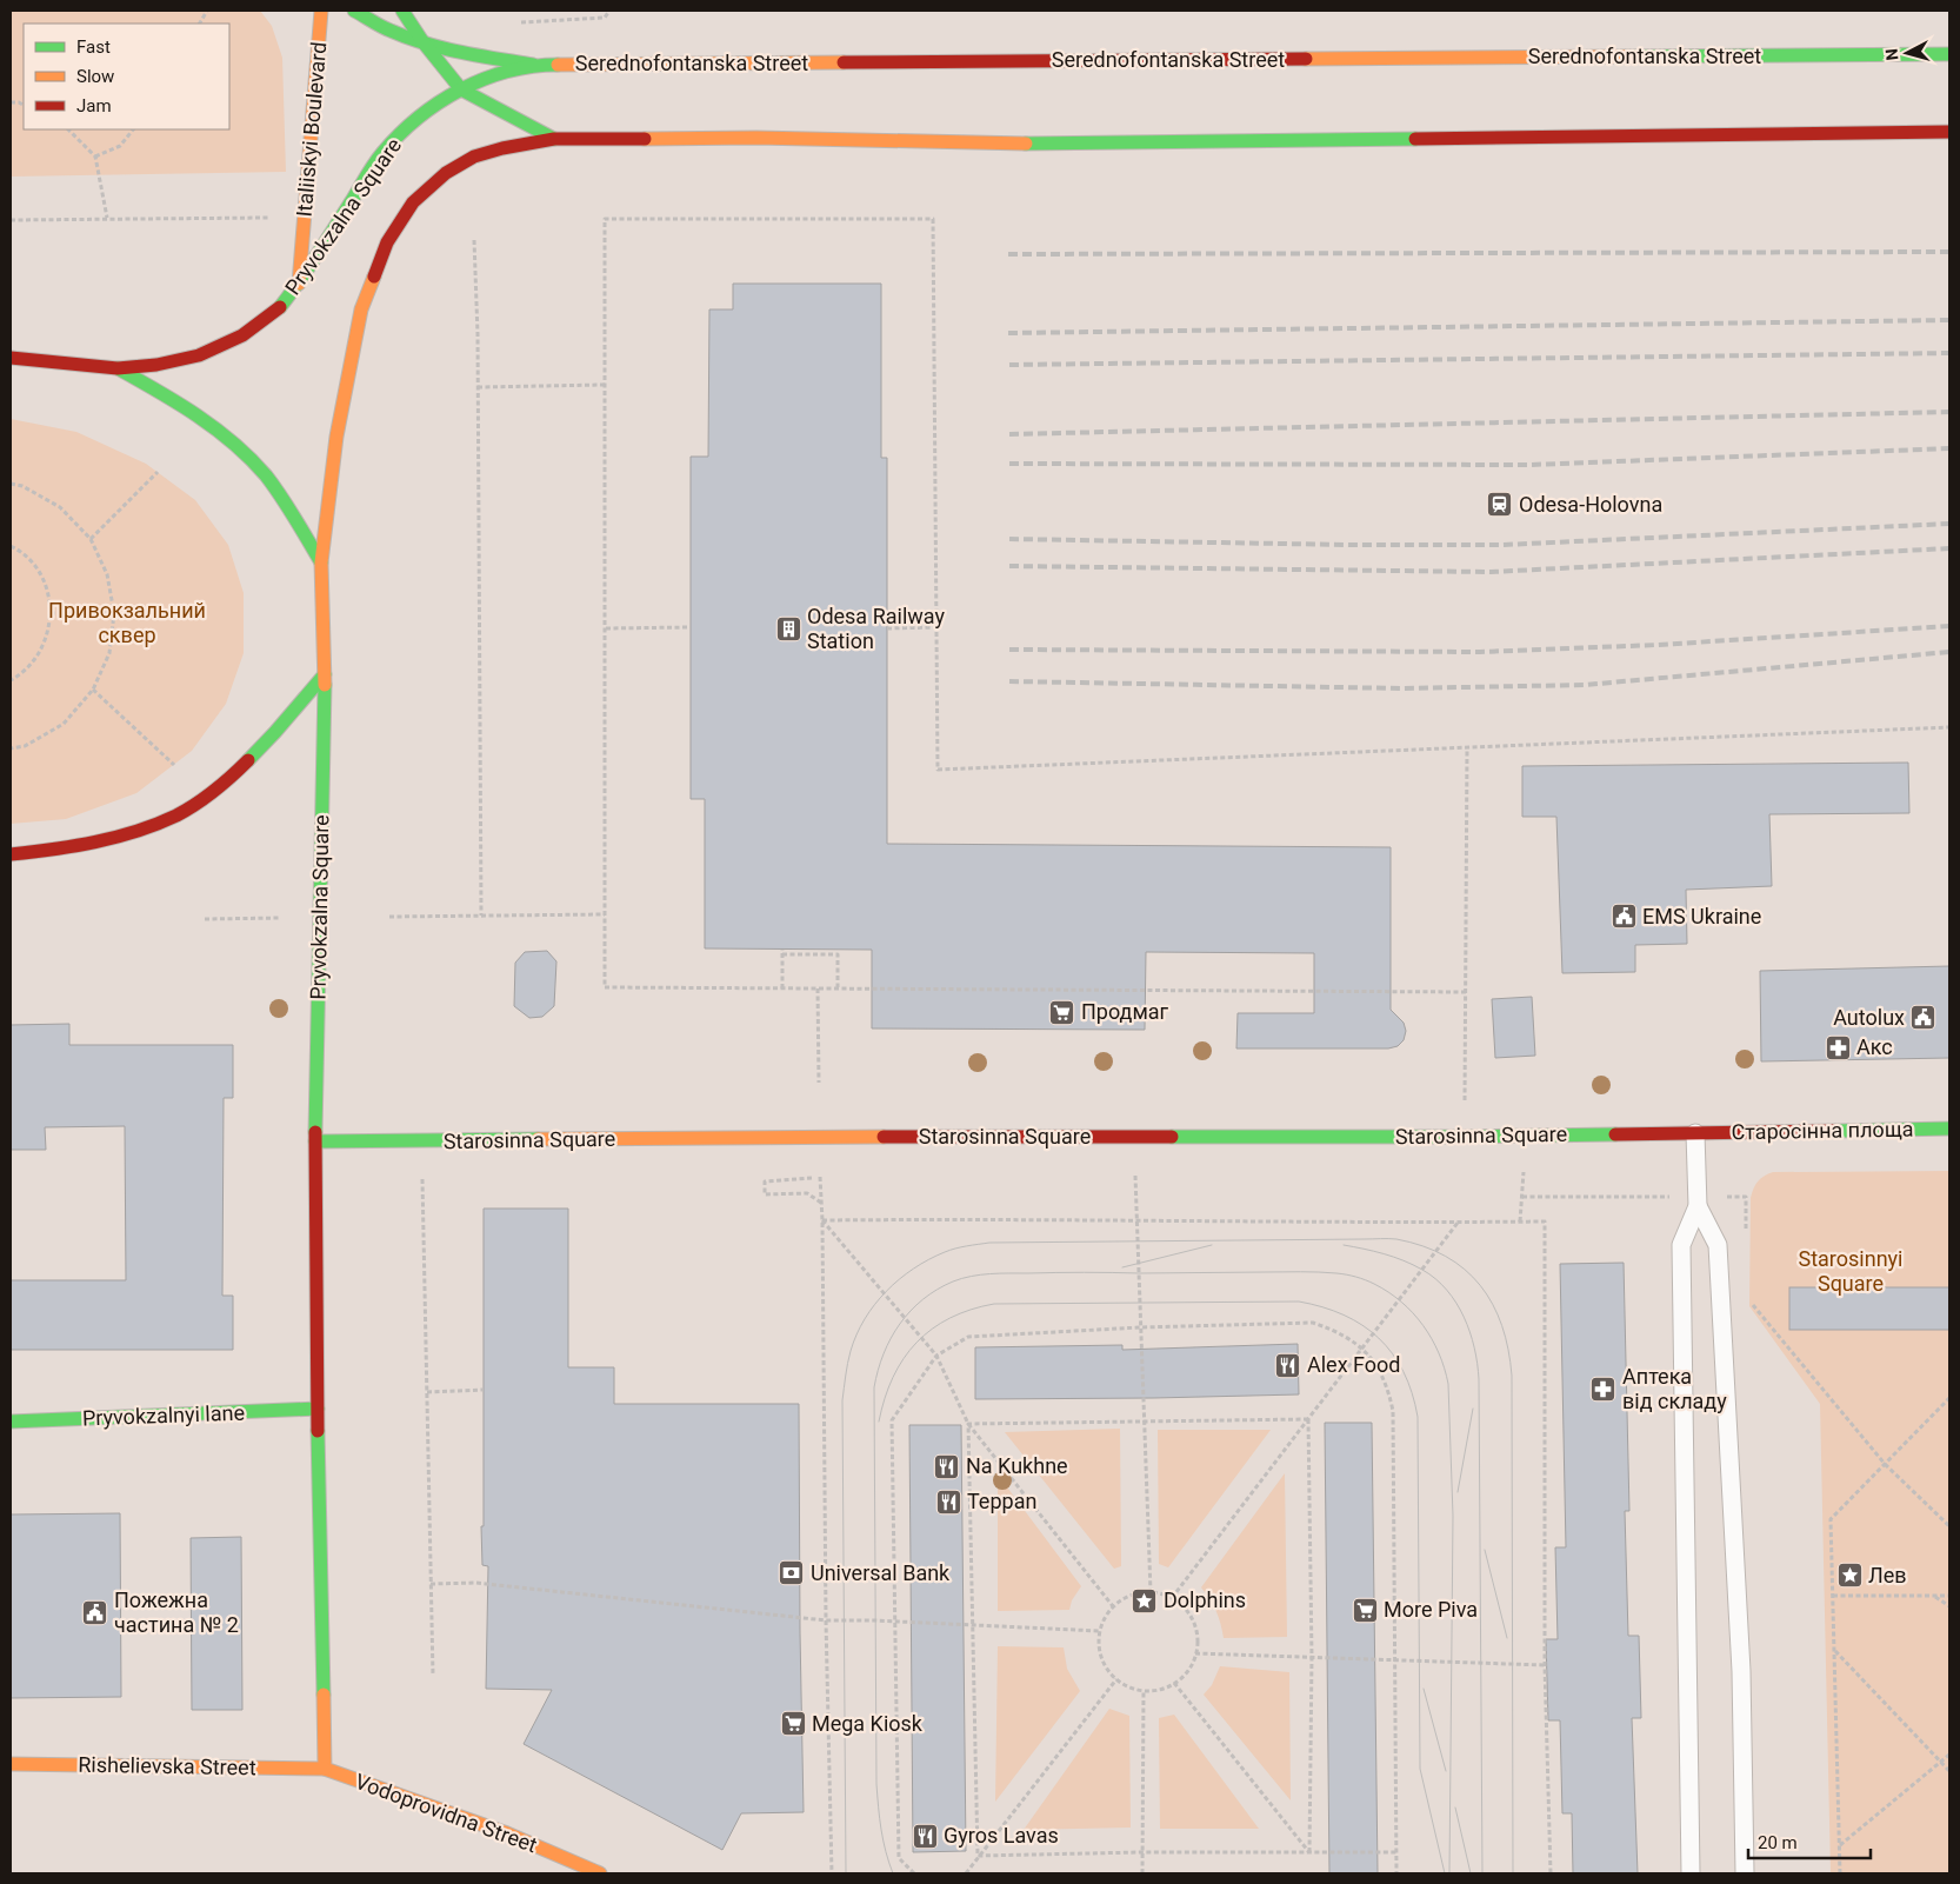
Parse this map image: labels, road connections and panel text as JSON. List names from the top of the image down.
{
  "streets": {
    "main road": [
      "Serednofontanska Street",
      "Italiiskyi Boulevard",
      "Pryvokzalna Square",
      "Старосінна площа",
      "Starosinna Square",
      "Pryvokzalnyi lane",
      "Rishelievska Street",
      "Vodoprovidna Street"
    ]
  },
  "crossings": [
    ["Serednofontanska Street", "Pryvokzalna Square"],
    ["Italiiskyi Boulevard", "Pryvokzalna Square"],
    ["Pryvokzalna Square", "Starosinna Square"],
    ["Pryvokzalna Square", "Pryvokzalnyi lane"],
    ["Pryvokzalna Square", "Rishelievska Street"],
    ["Pryvokzalna Square", "Vodoprovidna Street"],
    ["Старосінна площа", "Starosinna Square"],
    ["Rishelievska Street", "Vodoprovidna Street"]
  ],
  "parks": ["Привокзальний сквер", "Starosinnyi Square"],
  "places": {
    "station": ["Odesa-Holovna"],
    "building": ["Odesa Railway Station"],
    "public building": ["EMS Ukraine", "Autolux", "Пожежна частина № 2"],
    "supermarket": ["Продмаг", "More Piva", "Mega Kiosk"],
    "pharmacy": ["Акс", "Аптека від складу"],
    "restaurant": [
      "Alex Food",
      "Na Kukhne",
      "Teppan",
      "Gyros Lavas"
    ],
    "bank": ["Universal Bank"],
    "place": ["Лев", "Dolphins"]
  },
  "legend": ["Fast", "Slow", "Jam"],
  "scale_bar": "20 m",
  "north": "left"
}
